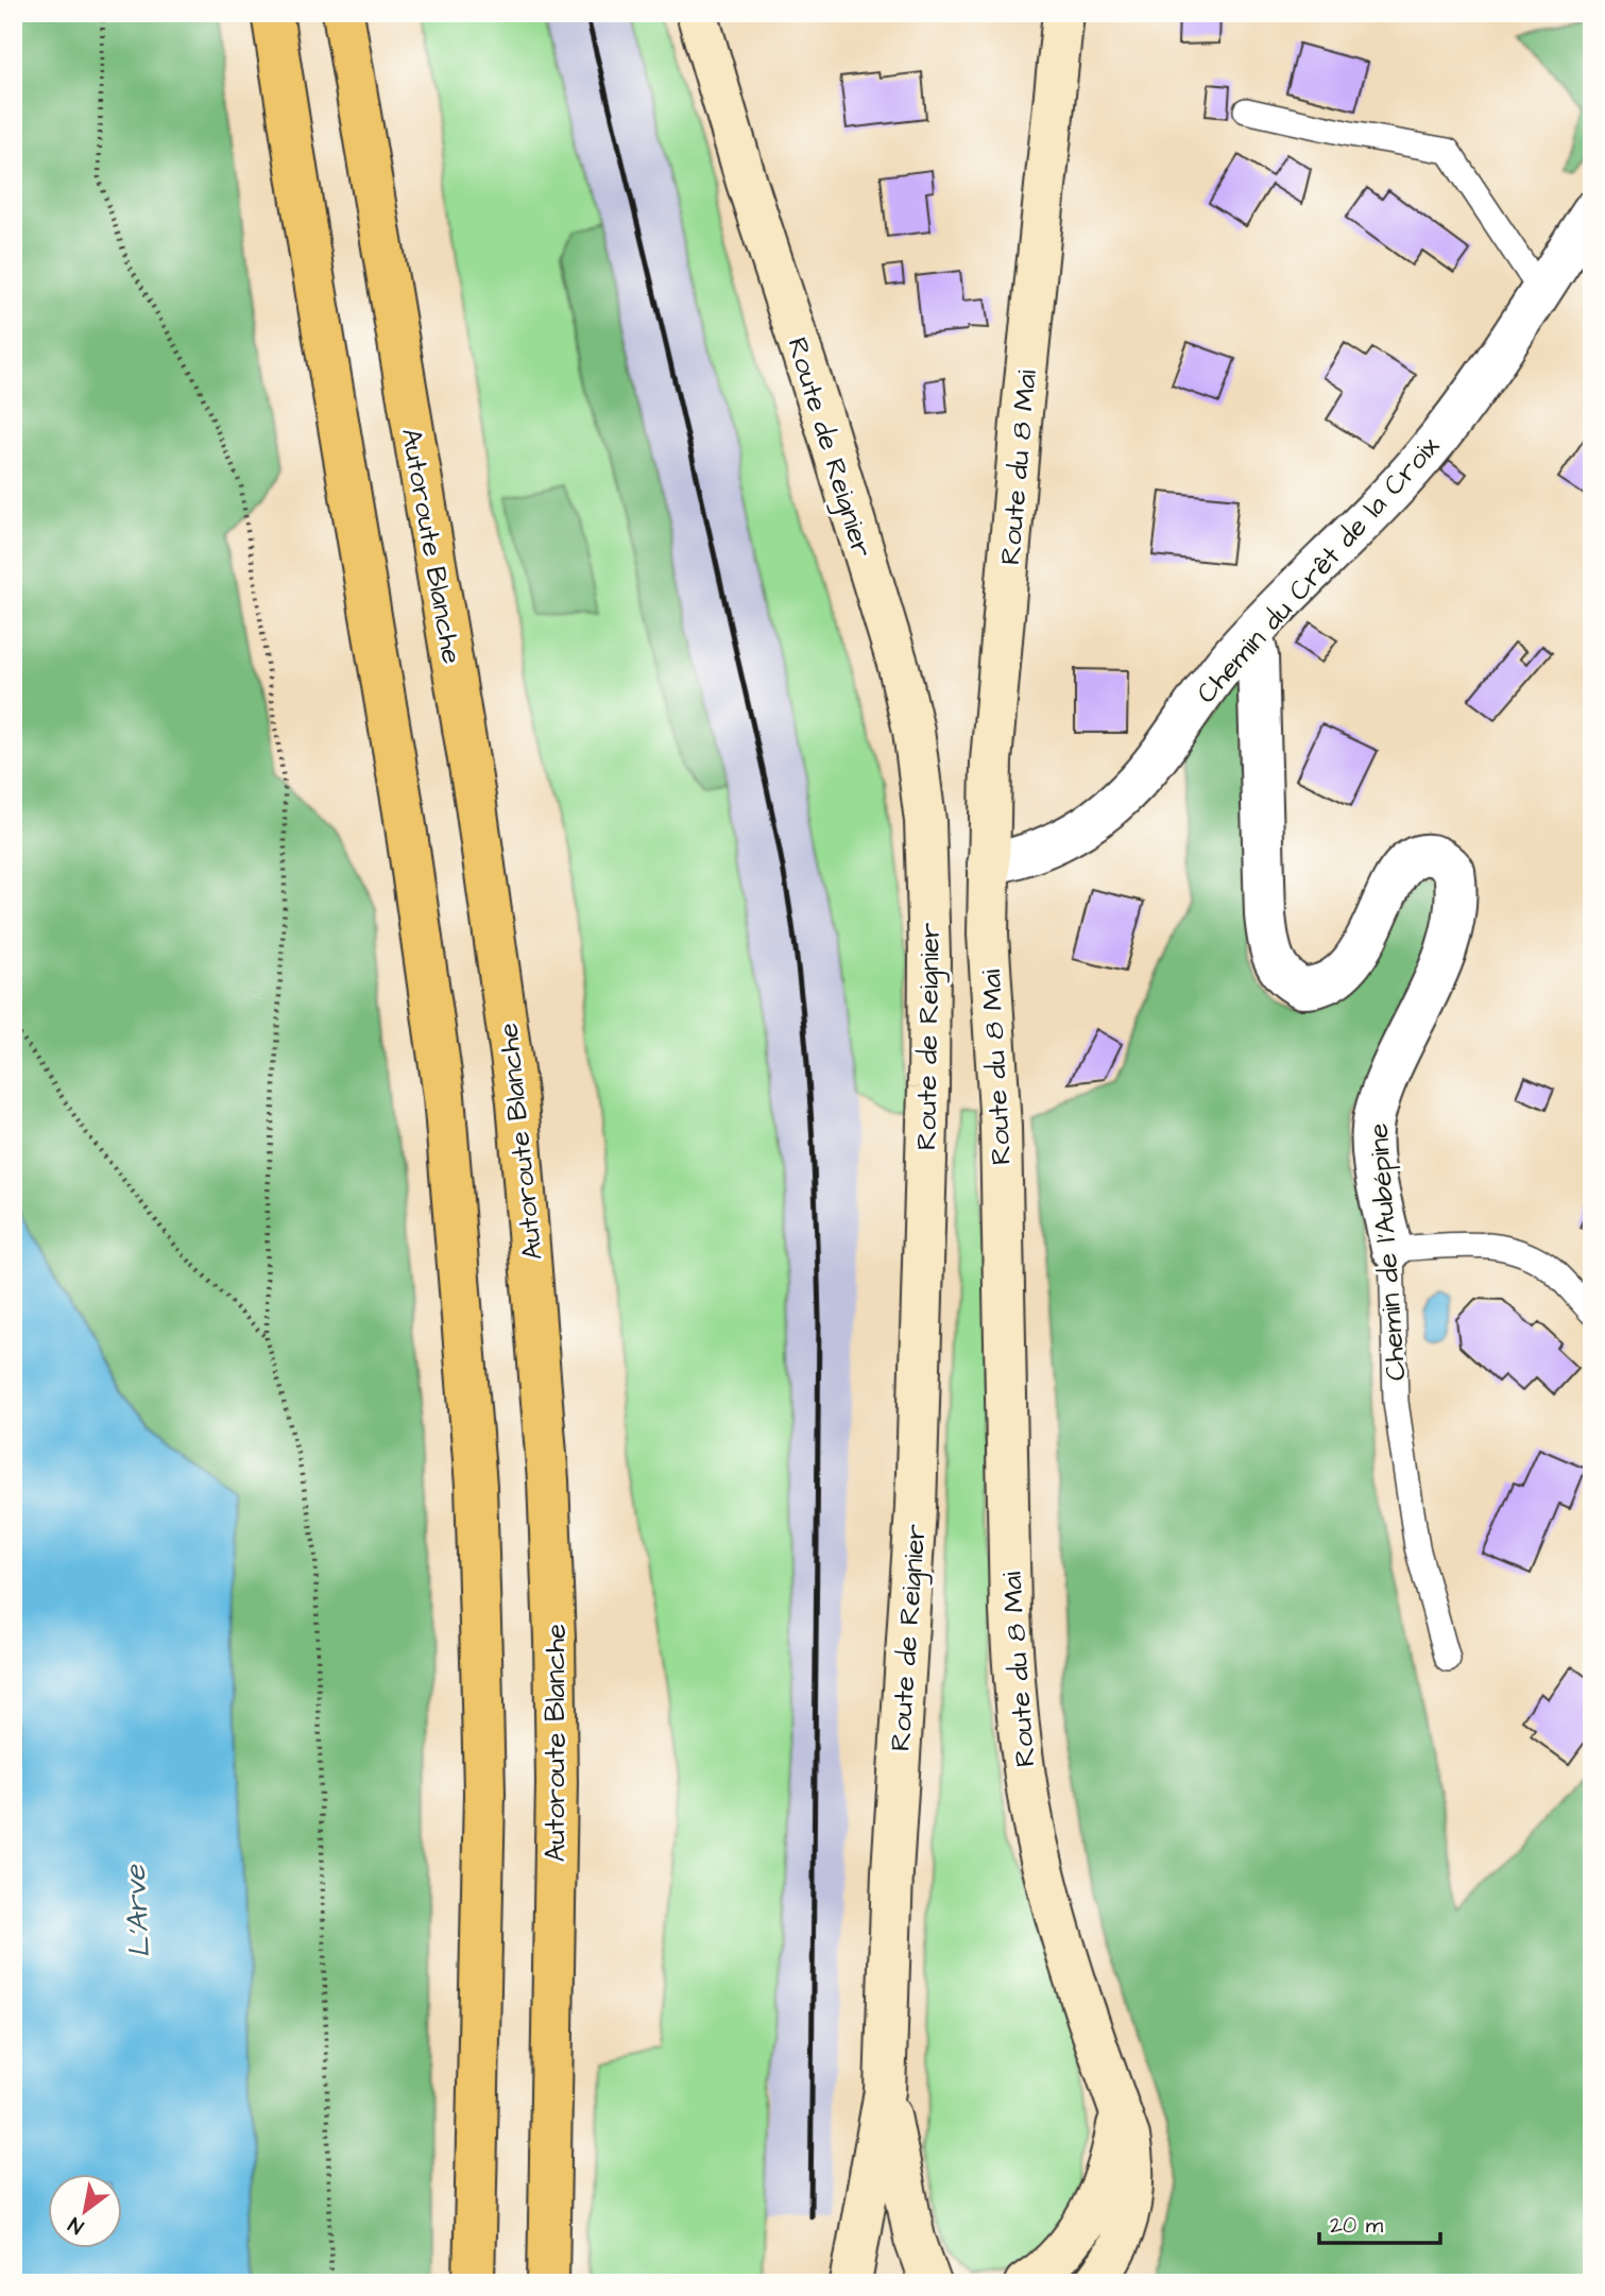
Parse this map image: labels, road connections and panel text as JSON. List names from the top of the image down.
{
  "streets": {
    "highway": ["Autoroute Blanche"],
    "main road": ["Route de Reignier", "Route du 8 Mai"],
    "street": ["Chemin du Crêt de la Croix", "Chemin de l'Aubépine"]
  },
  "crossings": [
    ["Route du 8 Mai", "Chemin du Crêt de la Croix"],
    ["Chemin du Crêt de la Croix", "Chemin de l'Aubépine"]
  ],
  "water": ["L'Arve"],
  "scale_bar": "20 m",
  "north": "bottom left"
}
